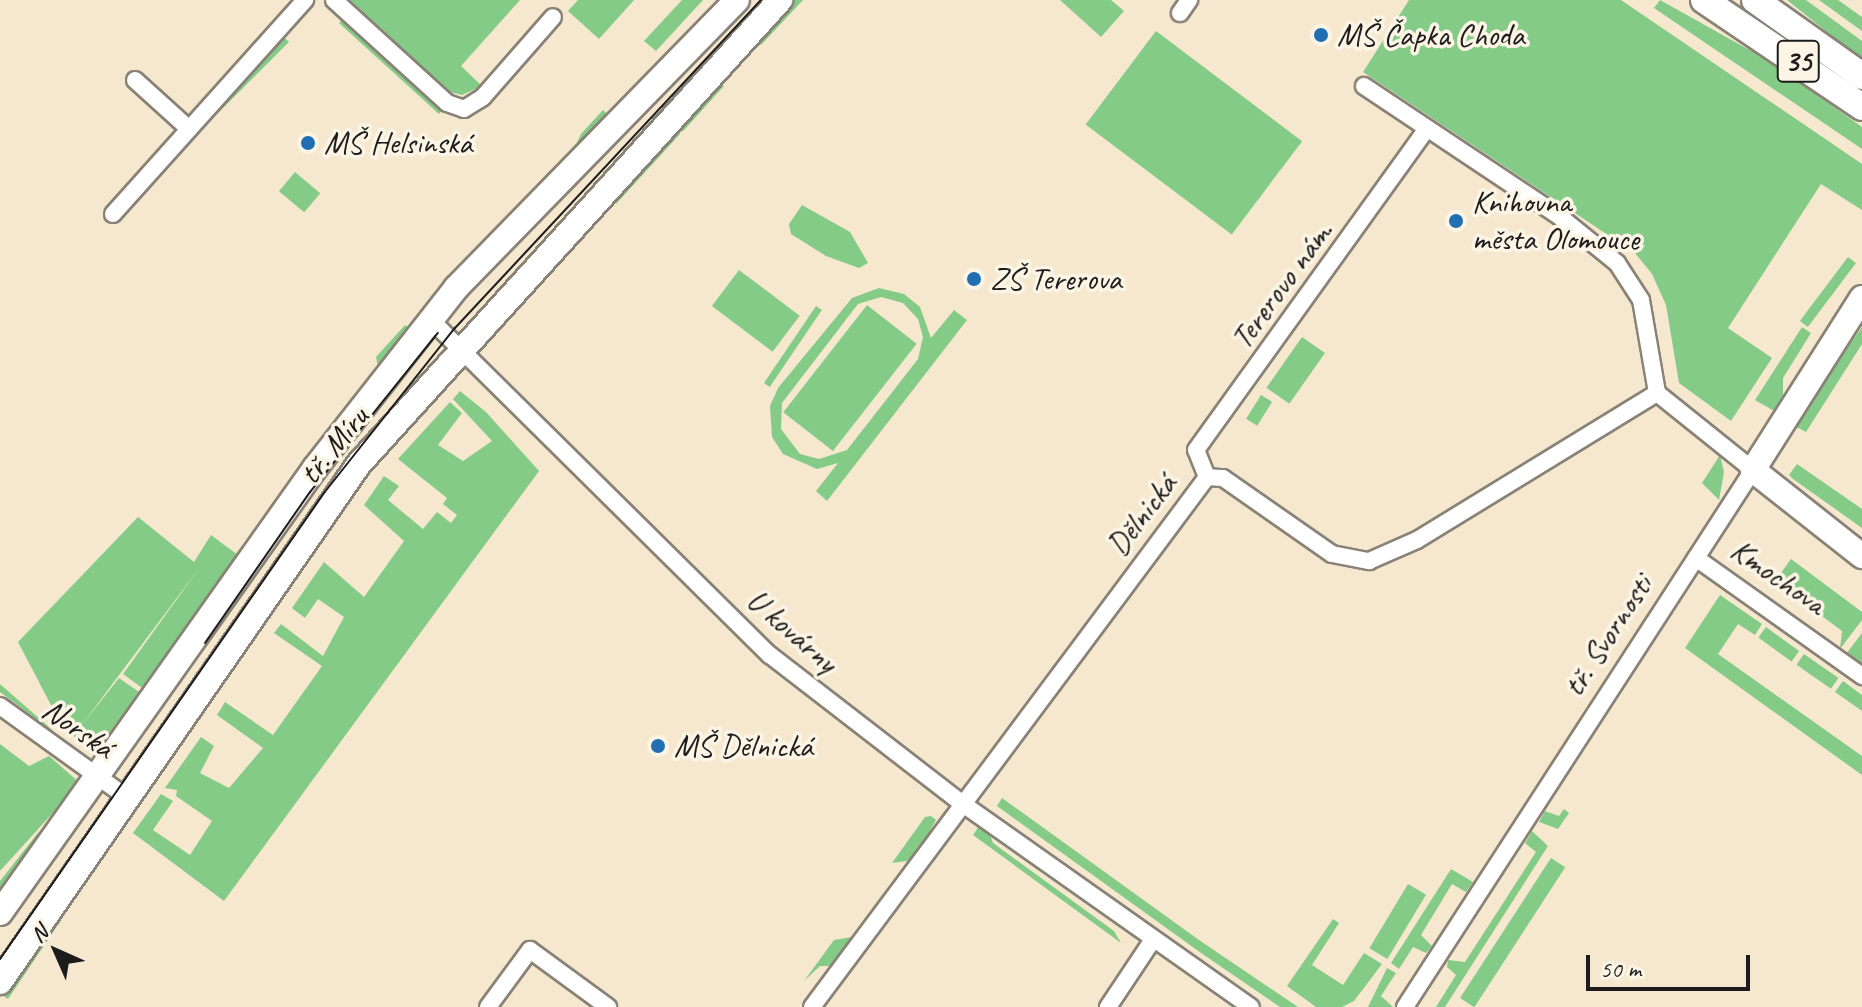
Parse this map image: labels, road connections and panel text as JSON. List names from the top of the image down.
{
  "streets": {
    "main road": [
      "35",
      "tř. Míru",
      "Kmochova",
      "tř. Svornosti"
    ],
    "street": [
      "Tererovo nám.",
      "Dělnická",
      "U kovárny",
      "Norská"
    ]
  },
  "crossings": [
    ["Tererovo nám.", "Dělnická"],
    ["tř. Míru", "U kovárny"],
    ["tř. Míru", "Norská"],
    ["Dělnická", "U kovárny"],
    ["Kmochova", "tř. Svornosti"]
  ],
  "places": [
    "MŠ Čapka Choda",
    "MŠ Helsinská",
    "Knihovna města Olomouce",
    "ZŠ Tererova",
    "MŠ Dělnická"
  ],
  "scale_bar": "50 m",
  "north": "top left"
}
